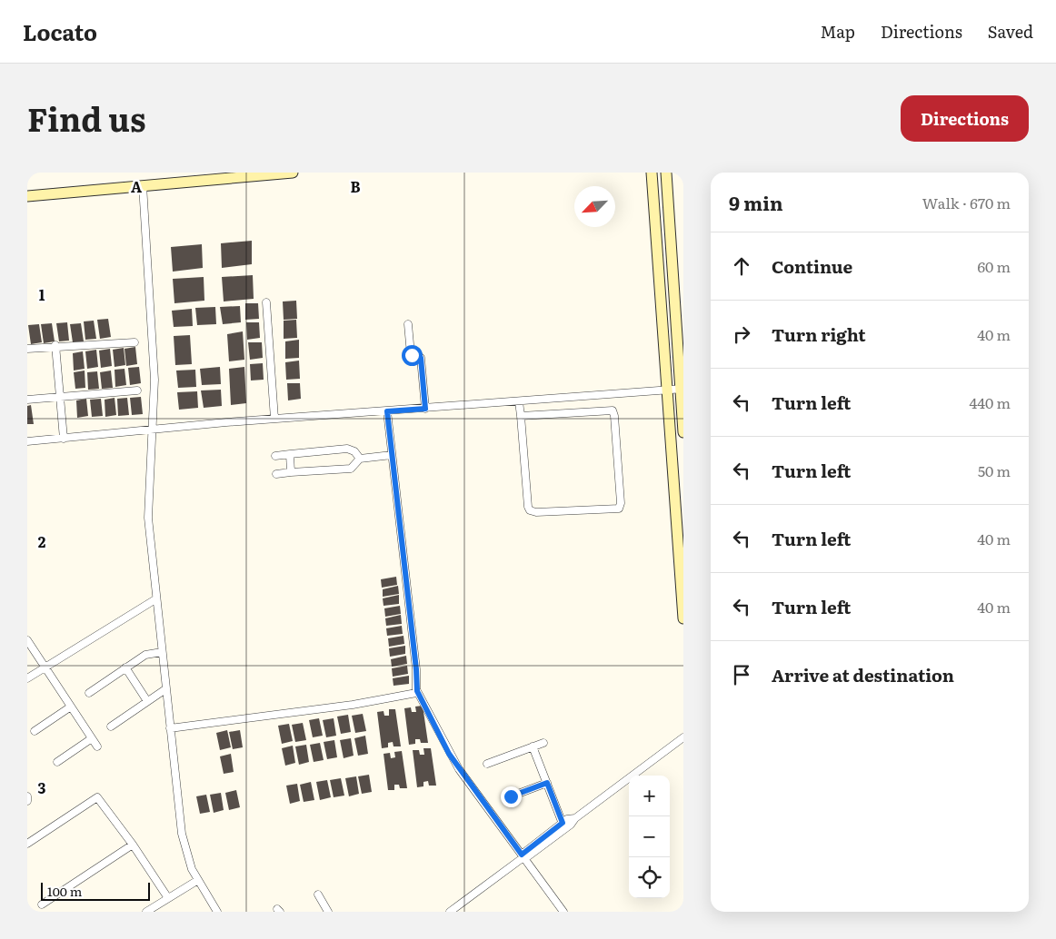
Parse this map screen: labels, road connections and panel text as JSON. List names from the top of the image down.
{
  "scale_bar": "100 m",
  "north": "bottom left",
  "page": {
    "header": "Locato",
    "nav": ["Map", "Directions", "Saved"],
    "title": "Find us",
    "buttons": "Directions",
    "heading": ["9 min", "Walk · 670 m"],
    "list": [
      ["Continue", "60 m"],
      ["Turn right", "40 m"],
      ["Turn left", "440 m"],
      ["Turn left", "50 m"],
      ["Turn left", "40 m"],
      ["Turn left", "40 m"],
      "Arrive at destination"
    ],
    "map_buttons": ["+", "−"],
    "scale": "100 m"
  },
  "grid": {
    "columns": ["A", "B"],
    "rows": ["1", "2", "3"]
  }
}
